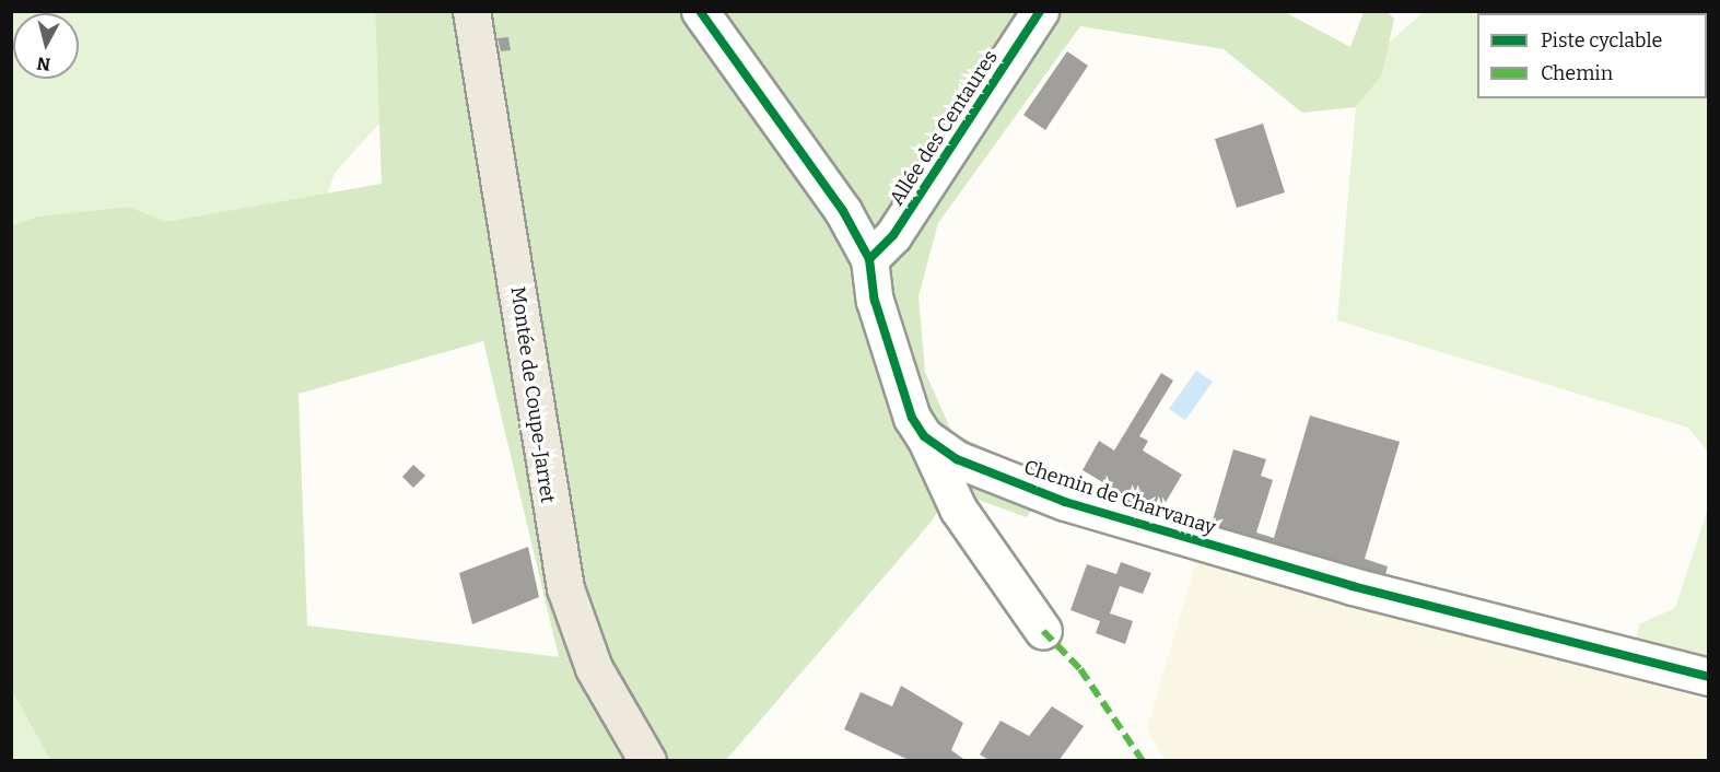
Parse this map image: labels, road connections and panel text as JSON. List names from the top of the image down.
{
  "streets": {
    "main road": ["Montée de Coupe-Jarret"],
    "street": ["Allée des Centaures", "Chemin de Charvanay"]
  },
  "crossings": [
    ["Allée des Centaures", "Chemin de Charvanay"]
  ],
  "legend": ["Piste cyclable", "Chemin"],
  "north": "bottom"
}
